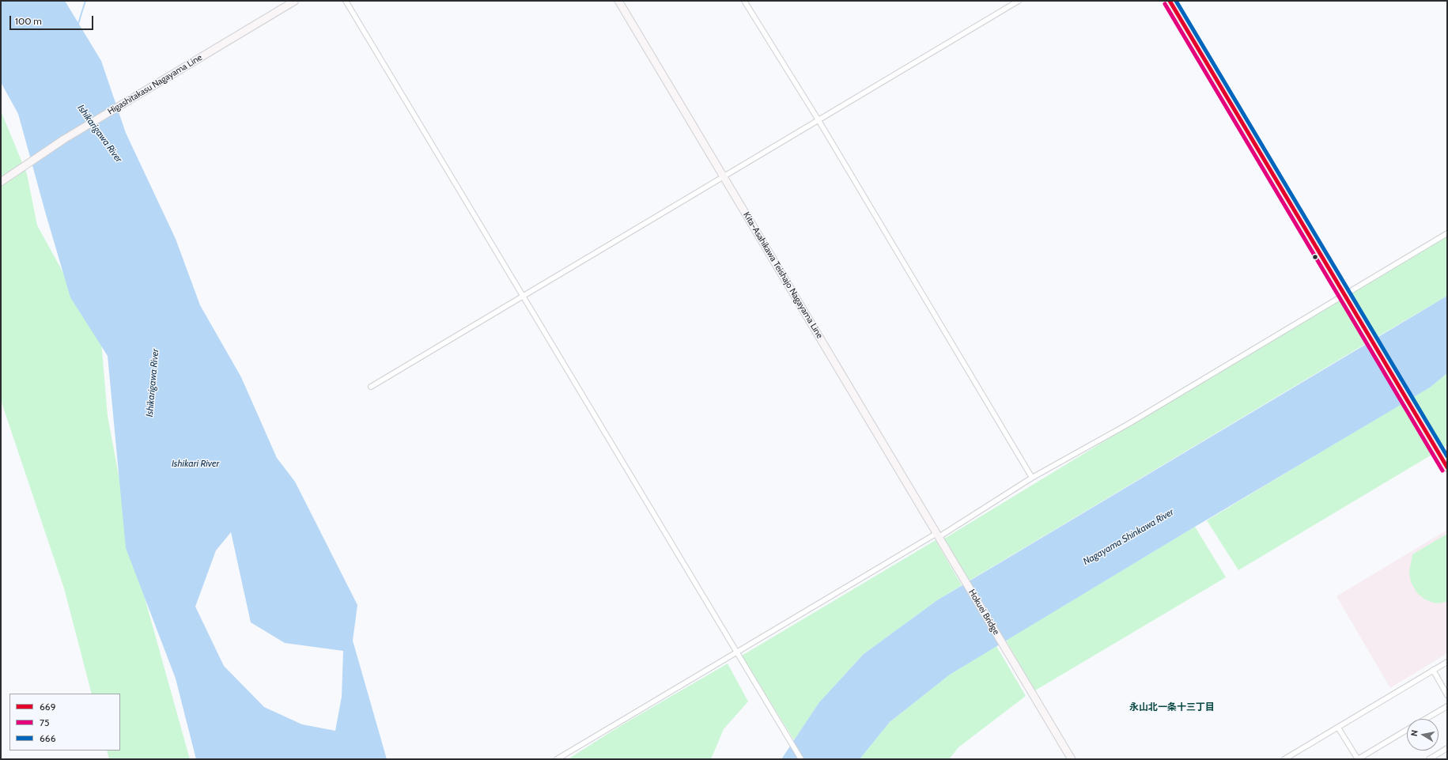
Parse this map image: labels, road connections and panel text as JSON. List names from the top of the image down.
{
  "streets": {
    "main road": ["Higashitakasu Nagayama Line", "Kita-Asahikawa Teishajo Nagayama Line", "Hokuei Bridge"]
  },
  "crossings": [
    ["Kita-Asahikawa Teishajo Nagayama Line", "Hokuei Bridge"]
  ],
  "districts": ["永山北一条十三丁目"],
  "water": ["Ishikarigawa River", "Ishikari River", "Nagayama Shinkawa River"],
  "lines": ["transit line 669", "transit line 666", "transit line 75"],
  "legend": ["669", "75", "666"],
  "scale_bar": "100 m",
  "north": "left"
}
